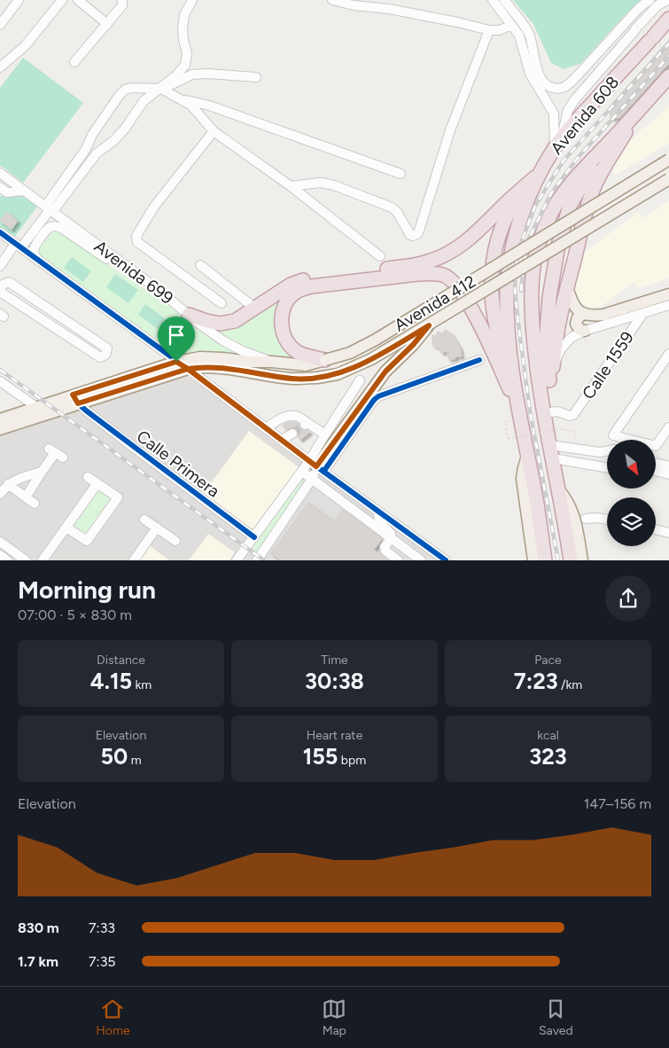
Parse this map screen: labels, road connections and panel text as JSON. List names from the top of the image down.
{
  "streets": {
    "highway": ["Avenida 608"],
    "main road": ["Avenida 412"],
    "street": ["Avenida 699", "Calle 1559", "Calle Primera"]
  },
  "crossings": [
    ["Avenida 608", "Calle 1559"],
    ["Avenida 699", "Avenida 412"],
    ["Avenida 412", "Calle Primera"]
  ],
  "north": "bottom right",
  "page": {
    "heading": ["Morning run", "07:00 · 5 × 830 m"],
    "stats": [
      ["Distance", "4.15 km"],
      ["Time", "30:38"],
      ["Pace", "7:23 /km"],
      ["Elevation", "50 m"],
      ["Heart rate", "155 bpm"],
      ["kcal", "323"]
    ],
    "chart": ["Elevation", "147–156 m"],
    "list": [
      {
        "name": "830 m",
        "note": "7:33"
      },
      {
        "name": "1.7 km",
        "note": "7:35"
      }
    ],
    "tabs": ["Home", "Map", "Saved"]
  }
}
